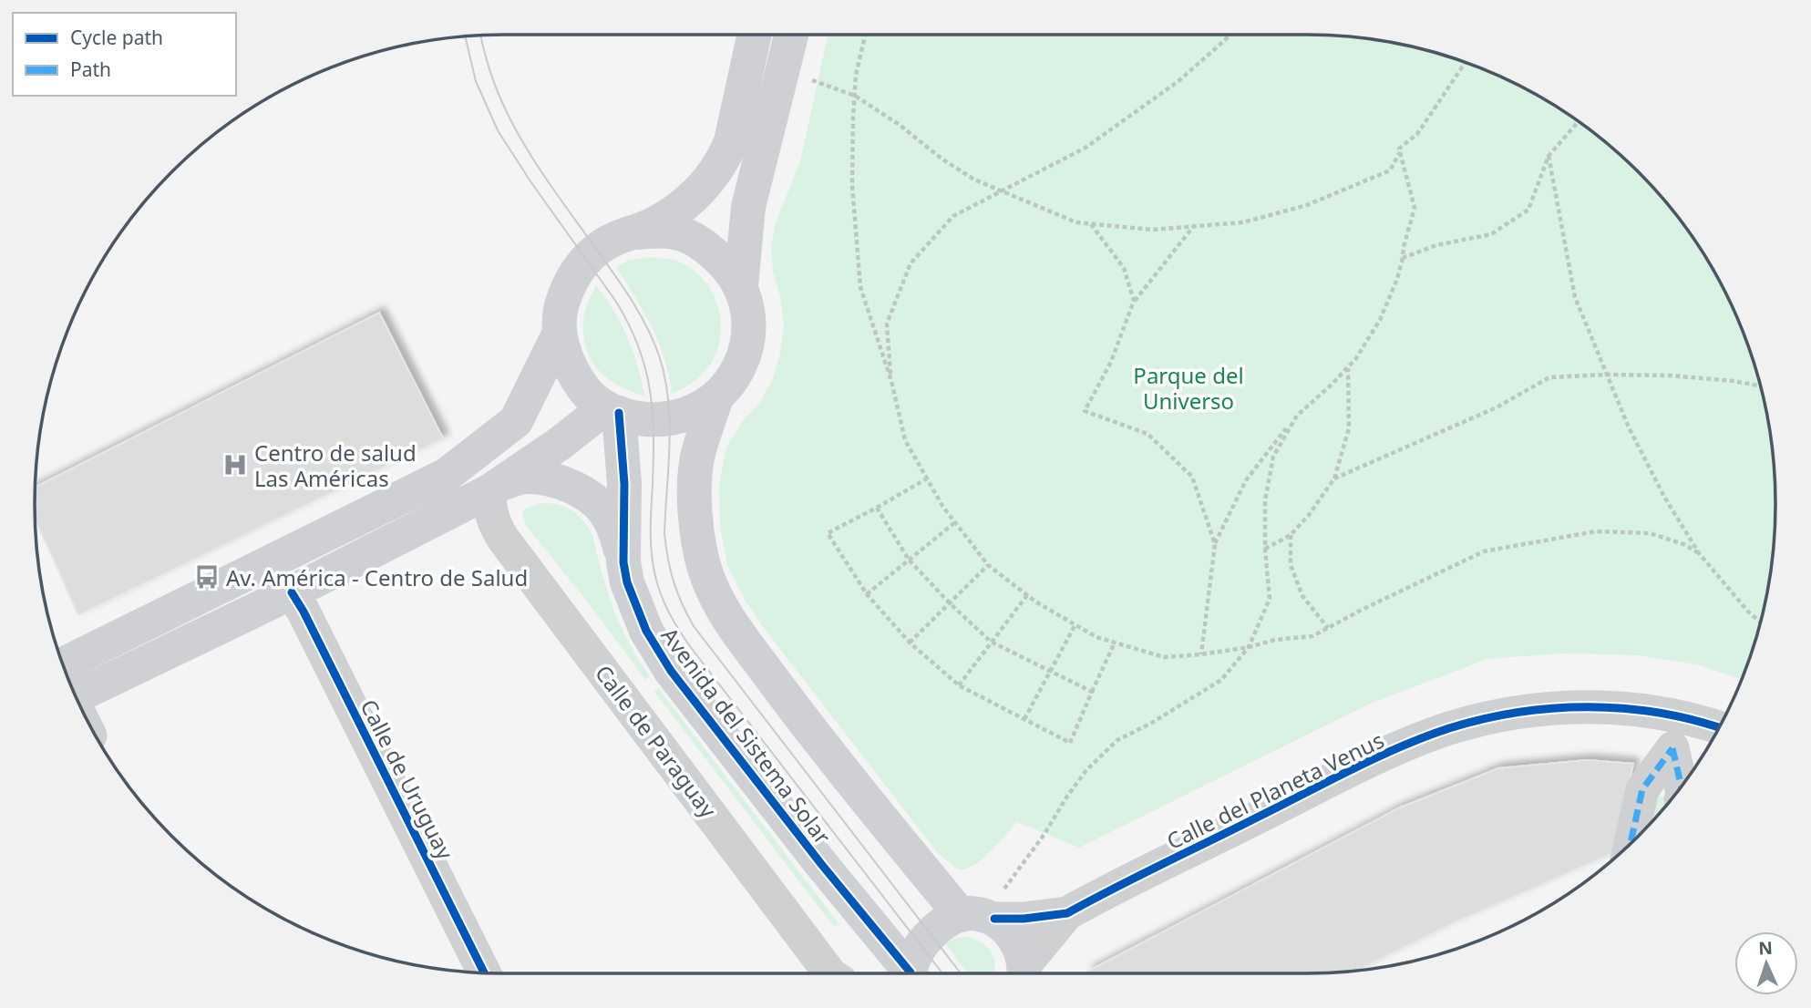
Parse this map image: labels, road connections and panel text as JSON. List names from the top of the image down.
{
  "streets": {
    "main road": ["Avenida del Sistema Solar"],
    "street": ["Calle de Paraguay", "Calle de Uruguay", "Calle del Planeta Venus"]
  },
  "parks": ["Parque del Universo"],
  "places": {
    "hospital": ["Centro de salud Las Américas"],
    "bus stop": ["Av. América - Centro de Salud"]
  },
  "legend": ["Cycle path", "Path"],
  "north": "top"
}
